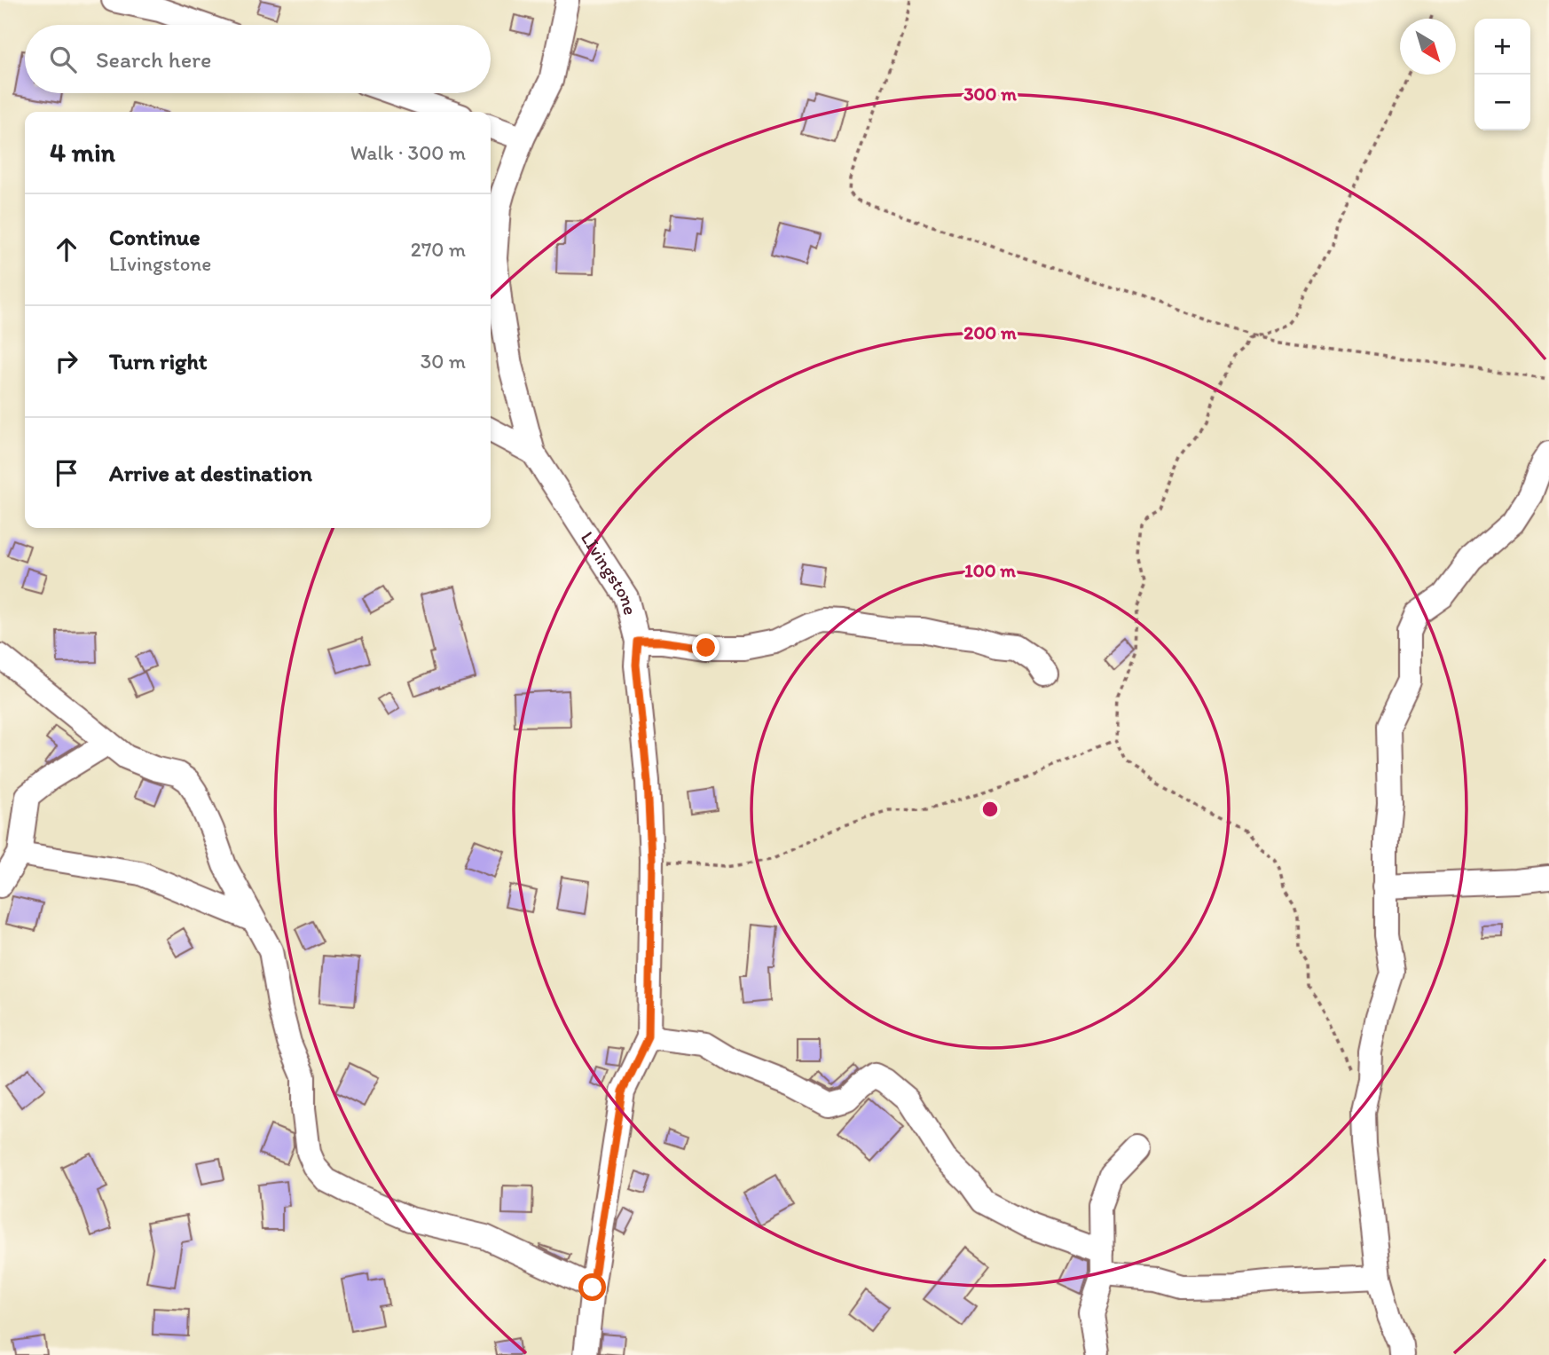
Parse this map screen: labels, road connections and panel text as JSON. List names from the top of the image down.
{
  "streets": {
    "street": ["LIvingstone"]
  },
  "north": "bottom right",
  "page": {
    "map_buttons": ["+", "−"],
    "search": "Search here",
    "heading": ["4 min", "Walk · 300 m"],
    "list": [
      ["Continue", "LIvingstone", "270 m"],
      ["Turn right", "30 m"],
      "Arrive at destination"
    ]
  },
  "rings": ["300 m", "200 m", "100 m"]
}
